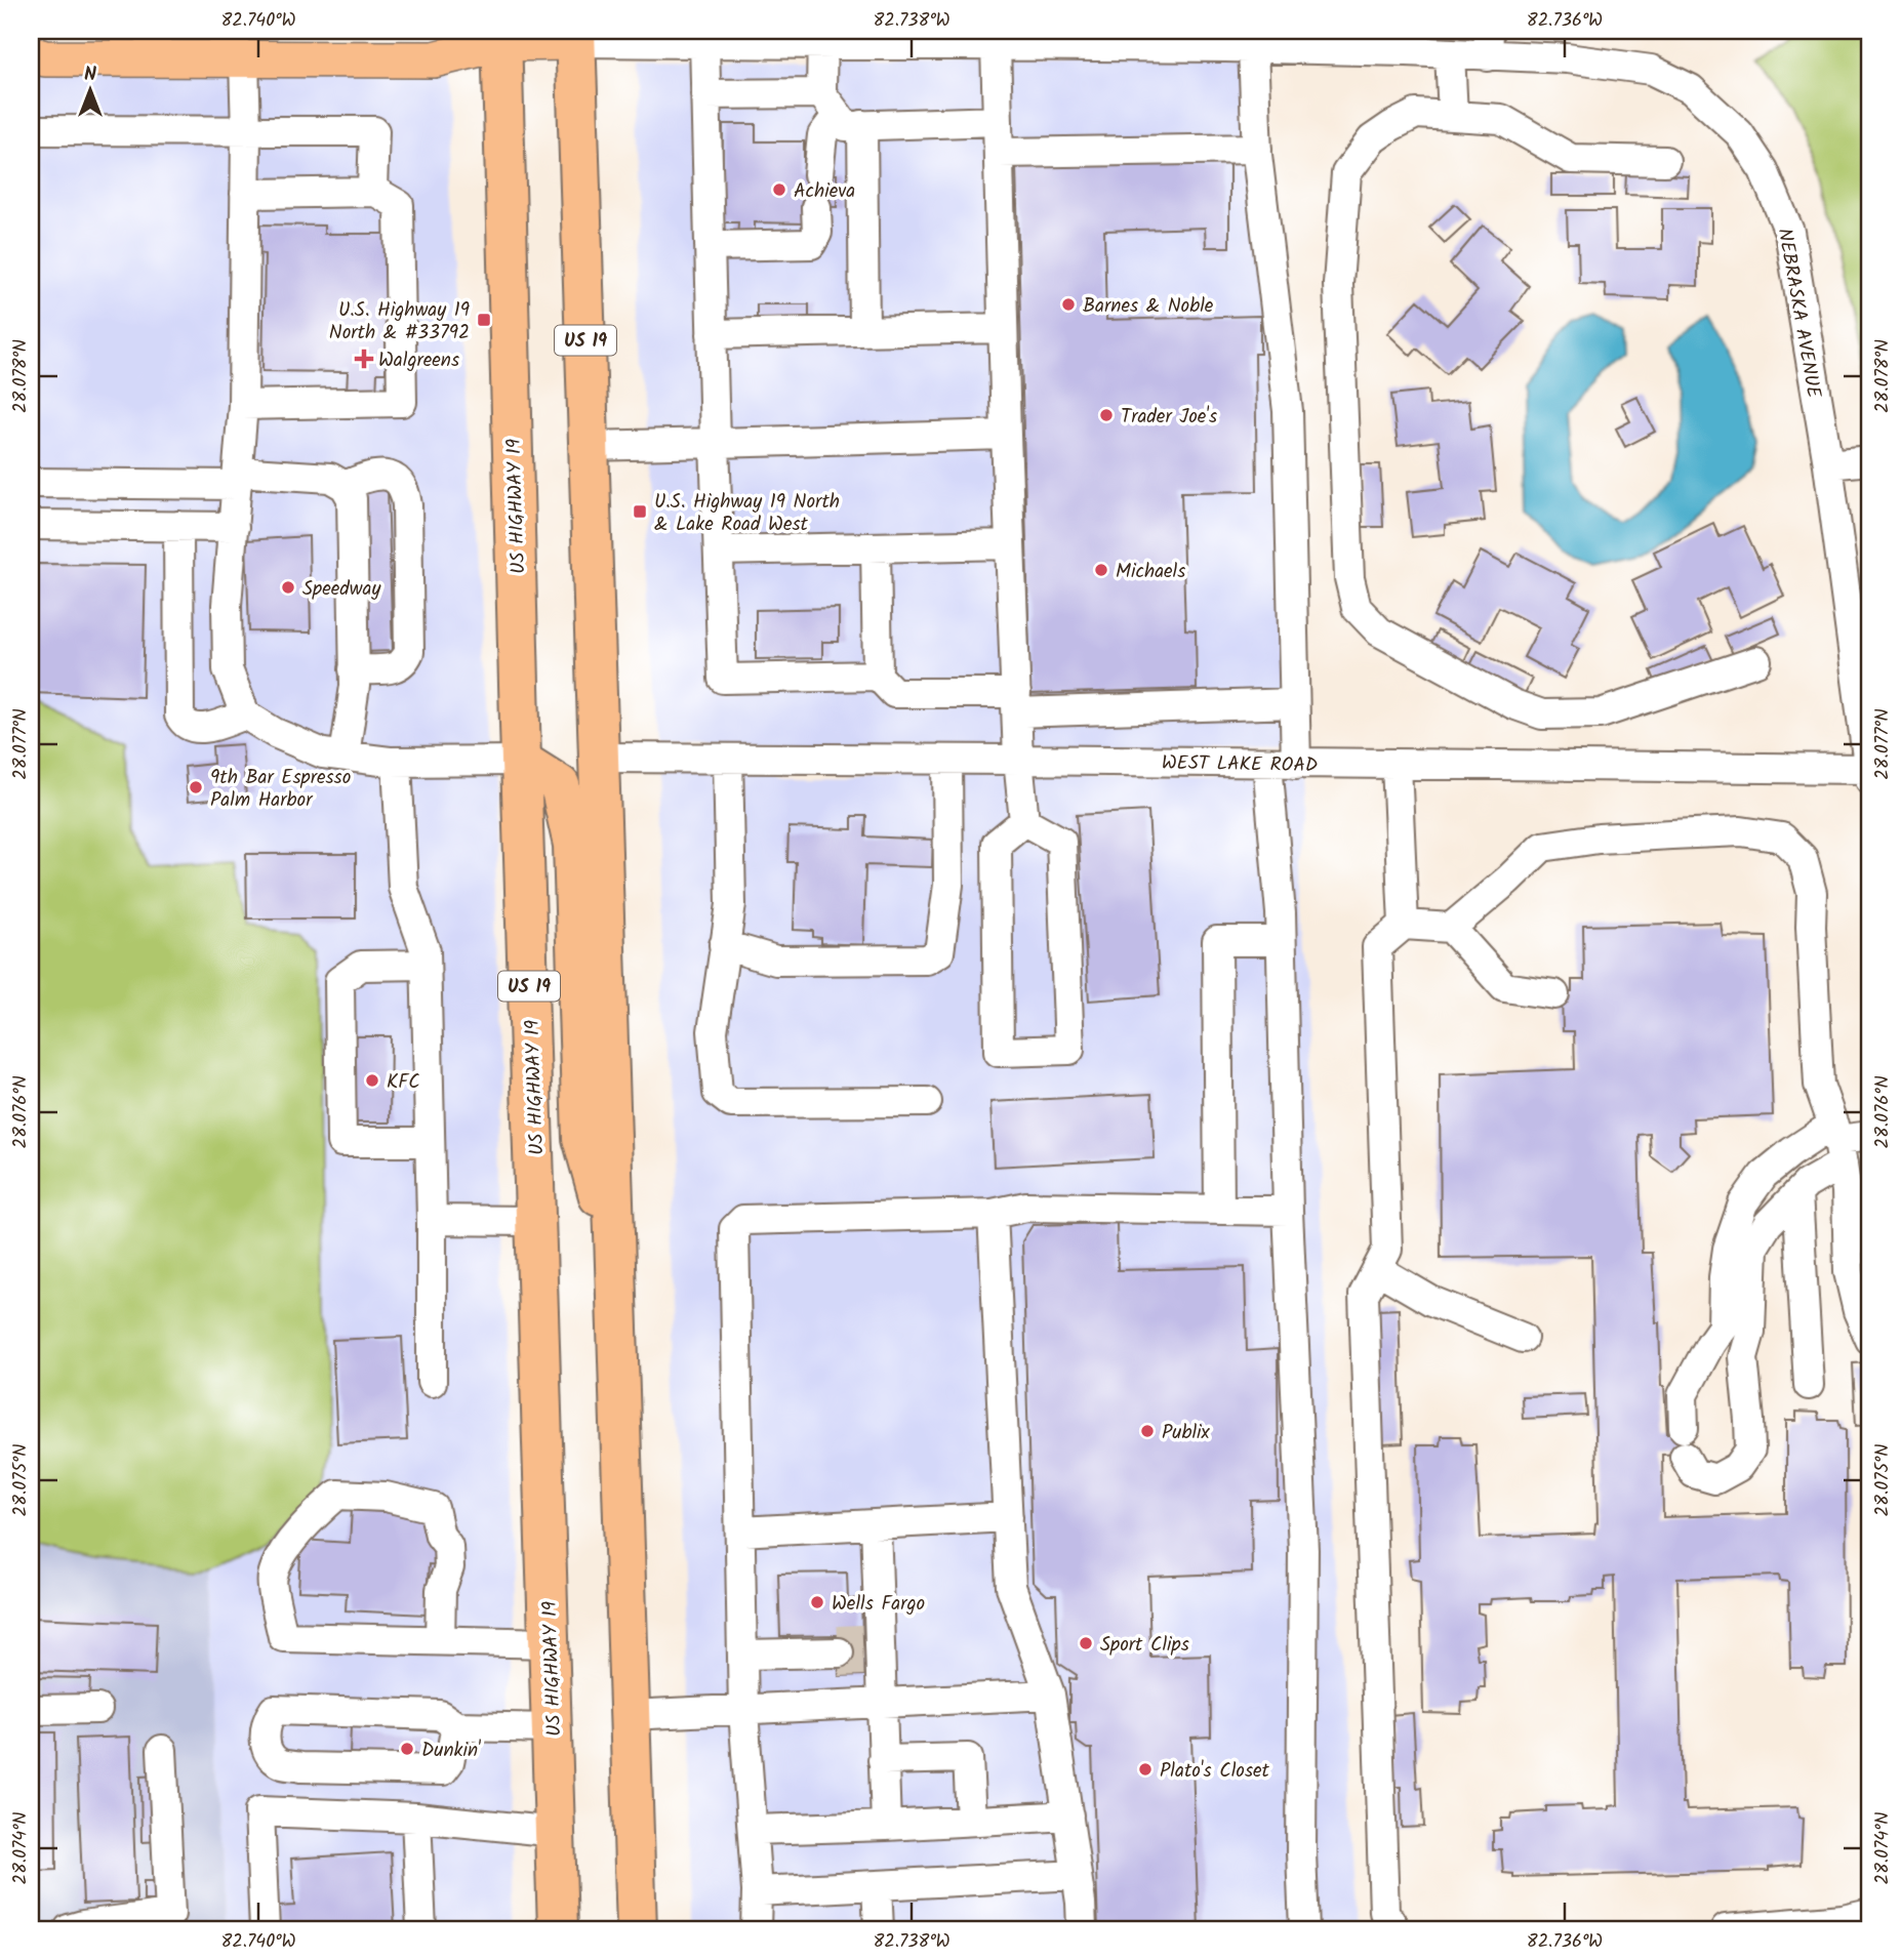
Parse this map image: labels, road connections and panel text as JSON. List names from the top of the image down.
{
  "streets": {
    "highway": ["US 19", "US HIGHWAY 19"],
    "main road": ["NEBRASKA AVENUE"],
    "street": ["WEST LAKE ROAD"]
  },
  "crossings": [
    ["NEBRASKA AVENUE", "US 19"],
    ["NEBRASKA AVENUE", "US HIGHWAY 19"],
    ["NEBRASKA AVENUE", "WEST LAKE ROAD"],
    ["US 19", "WEST LAKE ROAD"]
  ],
  "places": {
    "other": [
      "Achieva",
      "Barnes & Noble",
      "Trader Joe's",
      "Michaels",
      "Speedway",
      "9th Bar Espresso Palm Harbor",
      "KFC",
      "Publix",
      "Wells Fargo",
      "Sport Clips",
      "Dunkin'",
      "Plato's Closet"
    ],
    "transit": ["U.S. Highway 19 North & #33792", "U.S. Highway 19 North & Lake Road West"],
    "health": ["Walgreens"]
  },
  "north": "top",
  "coordinates": [
    "82.740°W",
    "82.738°W",
    "82.736°W",
    "28.078°N",
    "28.077°N",
    "28.076°N",
    "28.075°N",
    "28.074°N"
  ]
}
